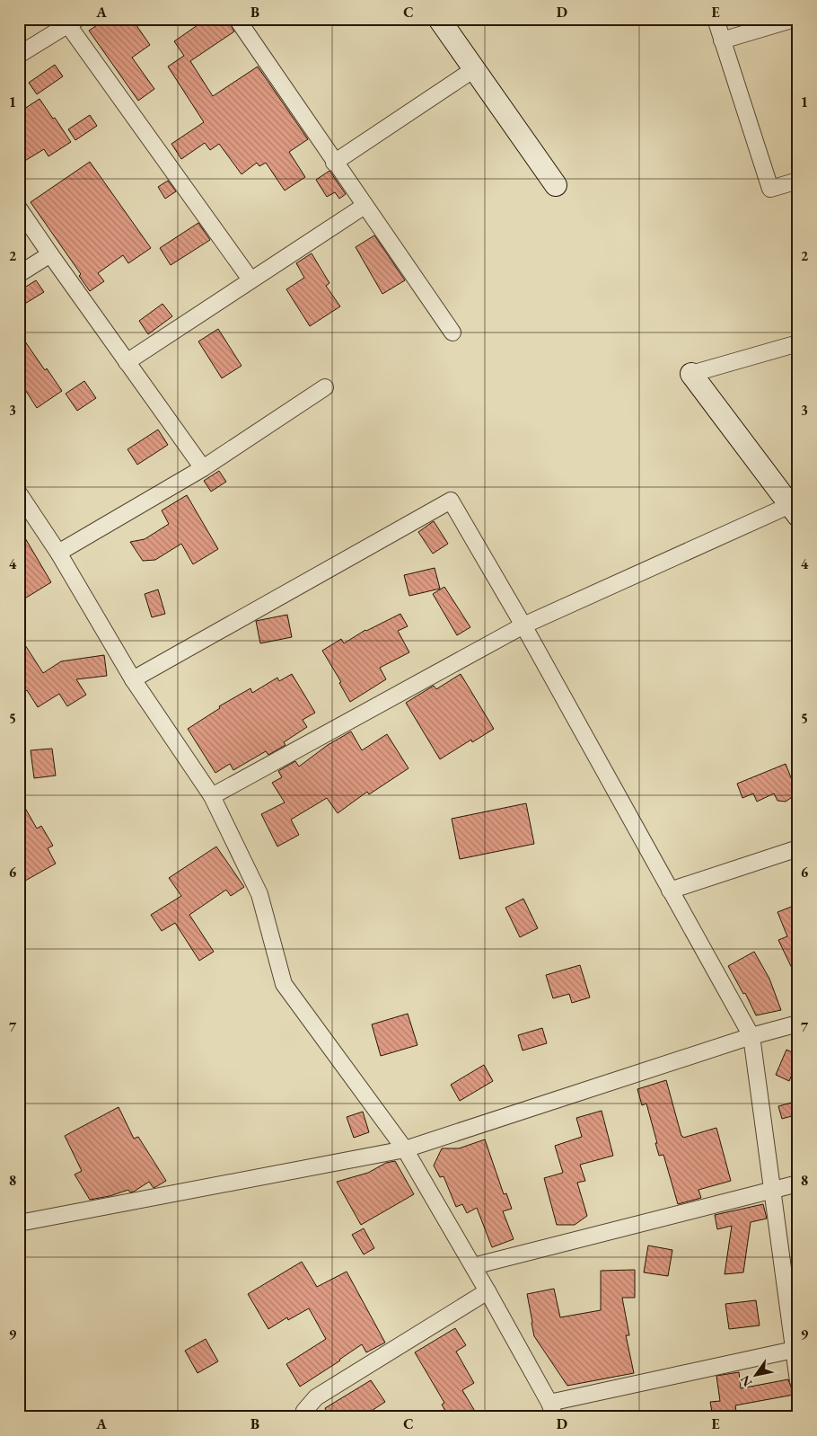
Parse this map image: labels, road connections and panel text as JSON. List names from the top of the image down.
{
  "north": "bottom left",
  "grid": {
    "columns": [
      "A",
      "B",
      "C",
      "D",
      "E"
    ],
    "rows": [
      "1",
      "2",
      "3",
      "4",
      "5",
      "6",
      "7",
      "8",
      "9"
    ]
  }
}
